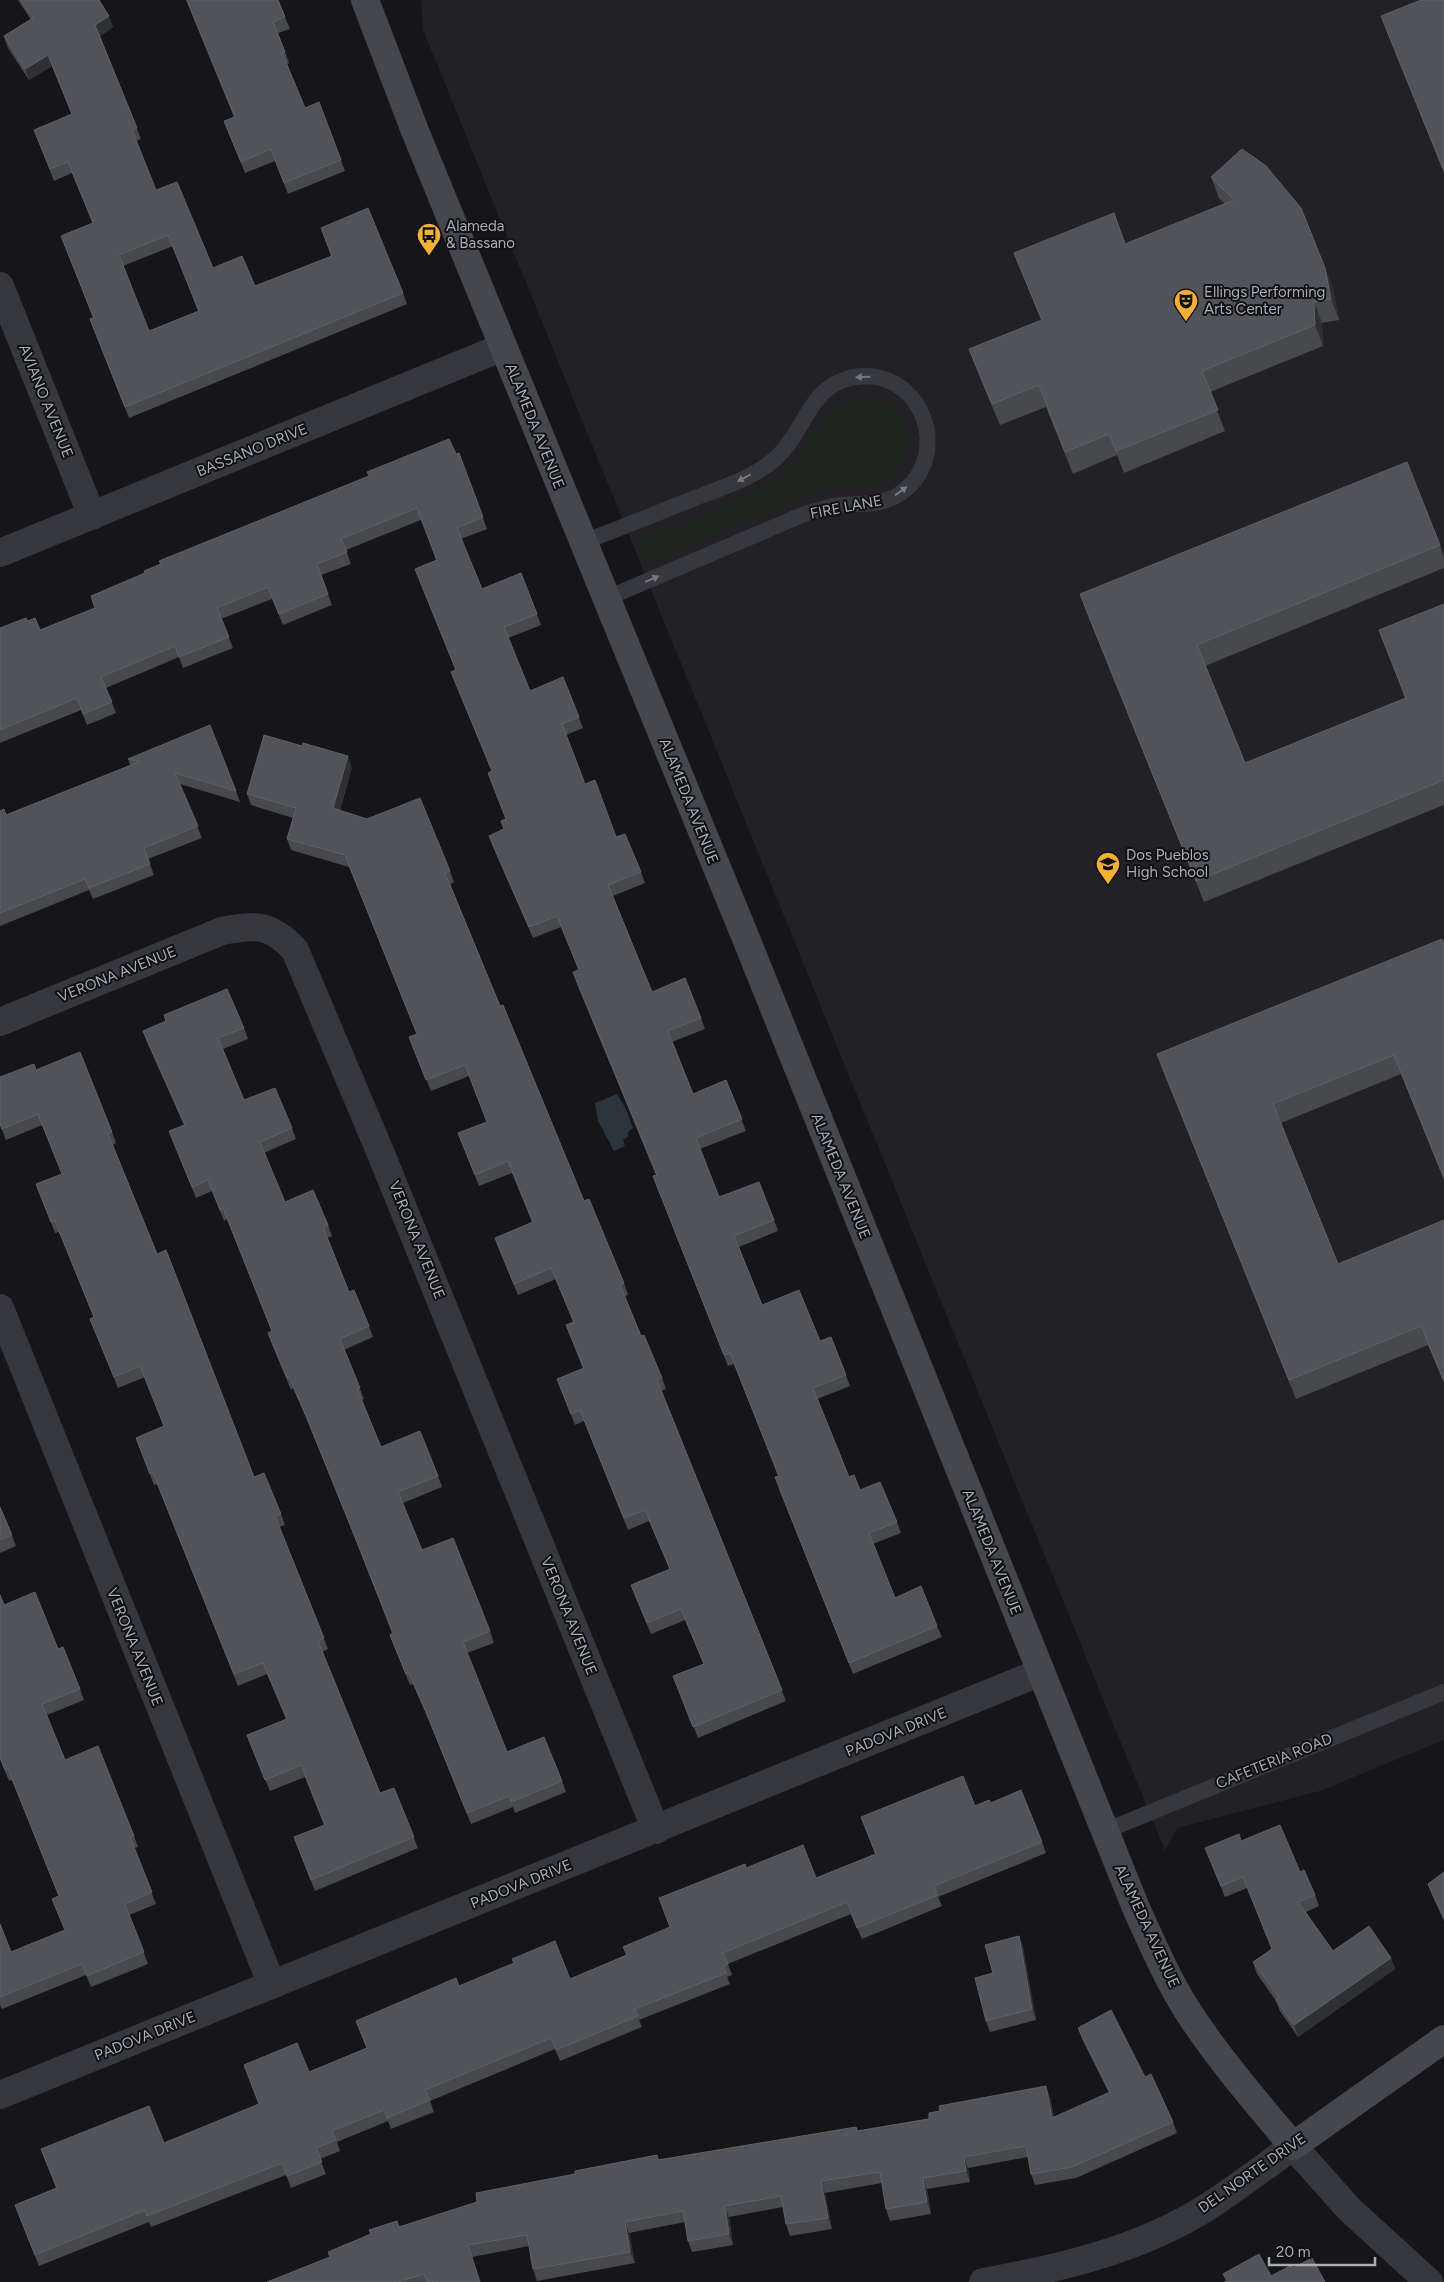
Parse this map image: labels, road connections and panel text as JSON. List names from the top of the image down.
{
  "streets": {
    "street": [
      "AVIANO AVENUE",
      "ALAMEDA AVENUE",
      "BASSANO DRIVE",
      "VERONA AVENUE",
      "PADOVA DRIVE",
      "DEL NORTE DRIVE"
    ],
    "lane": ["FIRE LANE", "CAFETERIA ROAD"]
  },
  "crossings": [
    ["AVIANO AVENUE", "BASSANO DRIVE"],
    ["ALAMEDA AVENUE", "BASSANO DRIVE"],
    ["ALAMEDA AVENUE", "FIRE LANE"],
    ["ALAMEDA AVENUE", "PADOVA DRIVE"],
    ["ALAMEDA AVENUE", "CAFETERIA ROAD"],
    ["ALAMEDA AVENUE", "DEL NORTE DRIVE"],
    ["VERONA AVENUE", "PADOVA DRIVE"]
  ],
  "places": {
    "bus stop": ["Alameda & Bassano"],
    "theatre": ["Ellings Performing Arts Center"],
    "school or university": ["Dos Pueblos High School"]
  },
  "scale_bar": "20 m"
}
